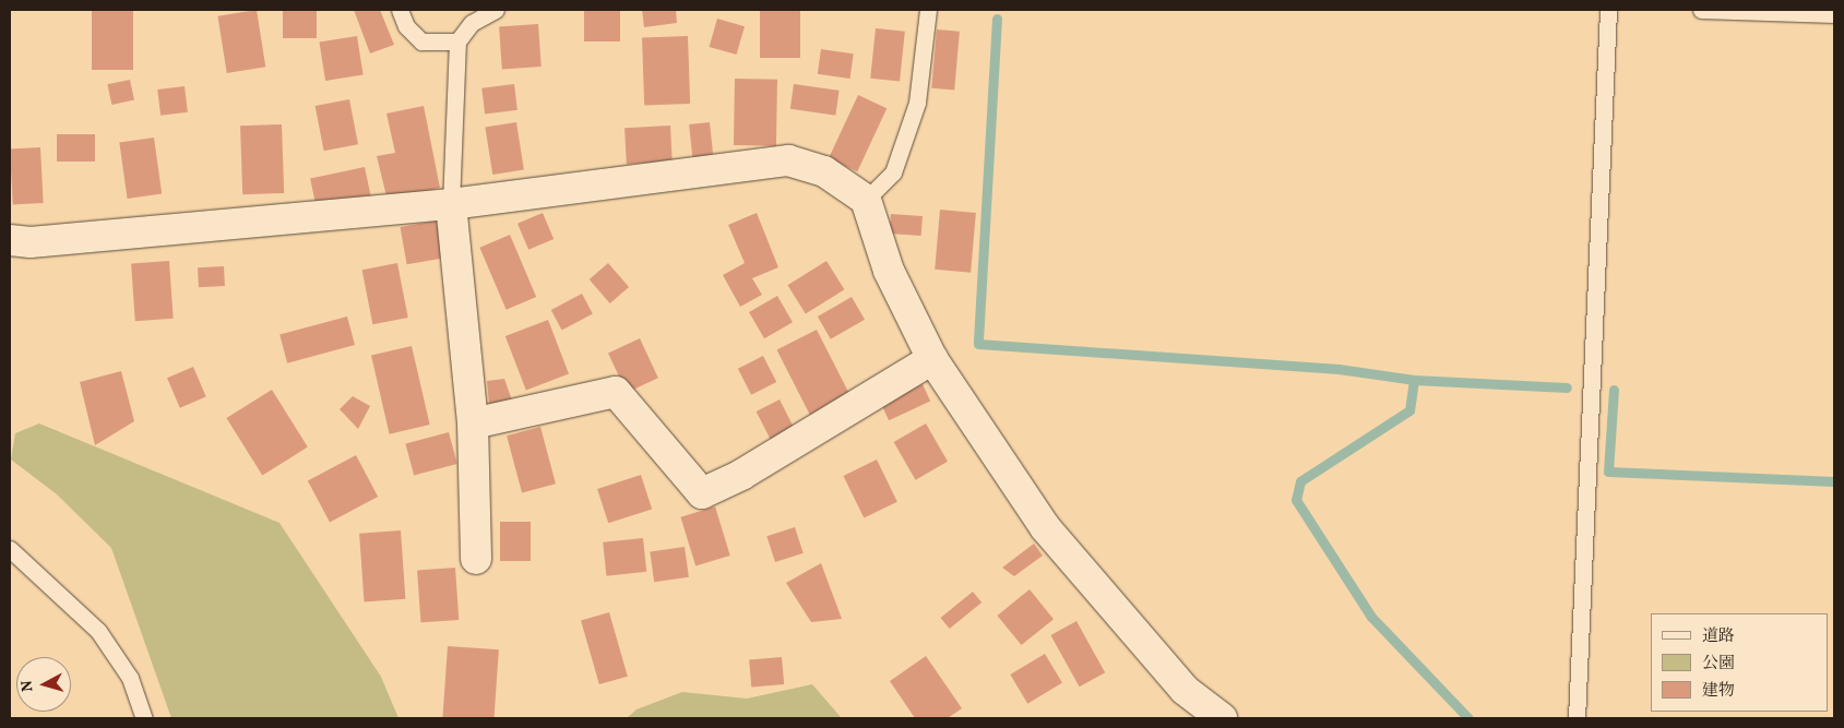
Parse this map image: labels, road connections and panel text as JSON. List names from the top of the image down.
{
  "legend": ["道路", "公園", "建物"],
  "north": "left"
}
